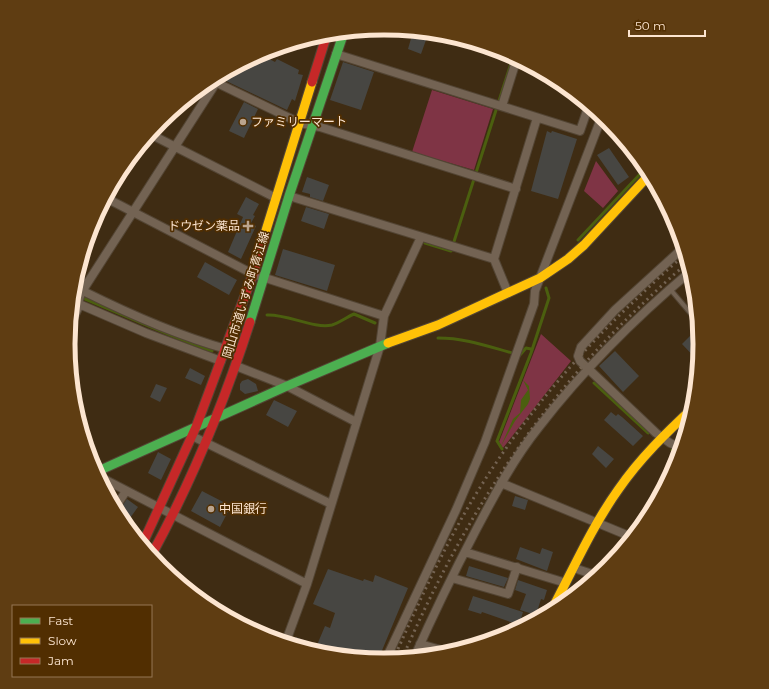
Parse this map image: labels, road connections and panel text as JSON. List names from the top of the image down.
{
  "streets": {
    "street": ["岡山市道いずみ町青江線"]
  },
  "places": {
    "other": ["ファミリーマート", "中国銀行"],
    "health": ["ドウゼン薬品"]
  },
  "legend": ["Fast", "Slow", "Jam"],
  "scale_bar": "50 m"
}
